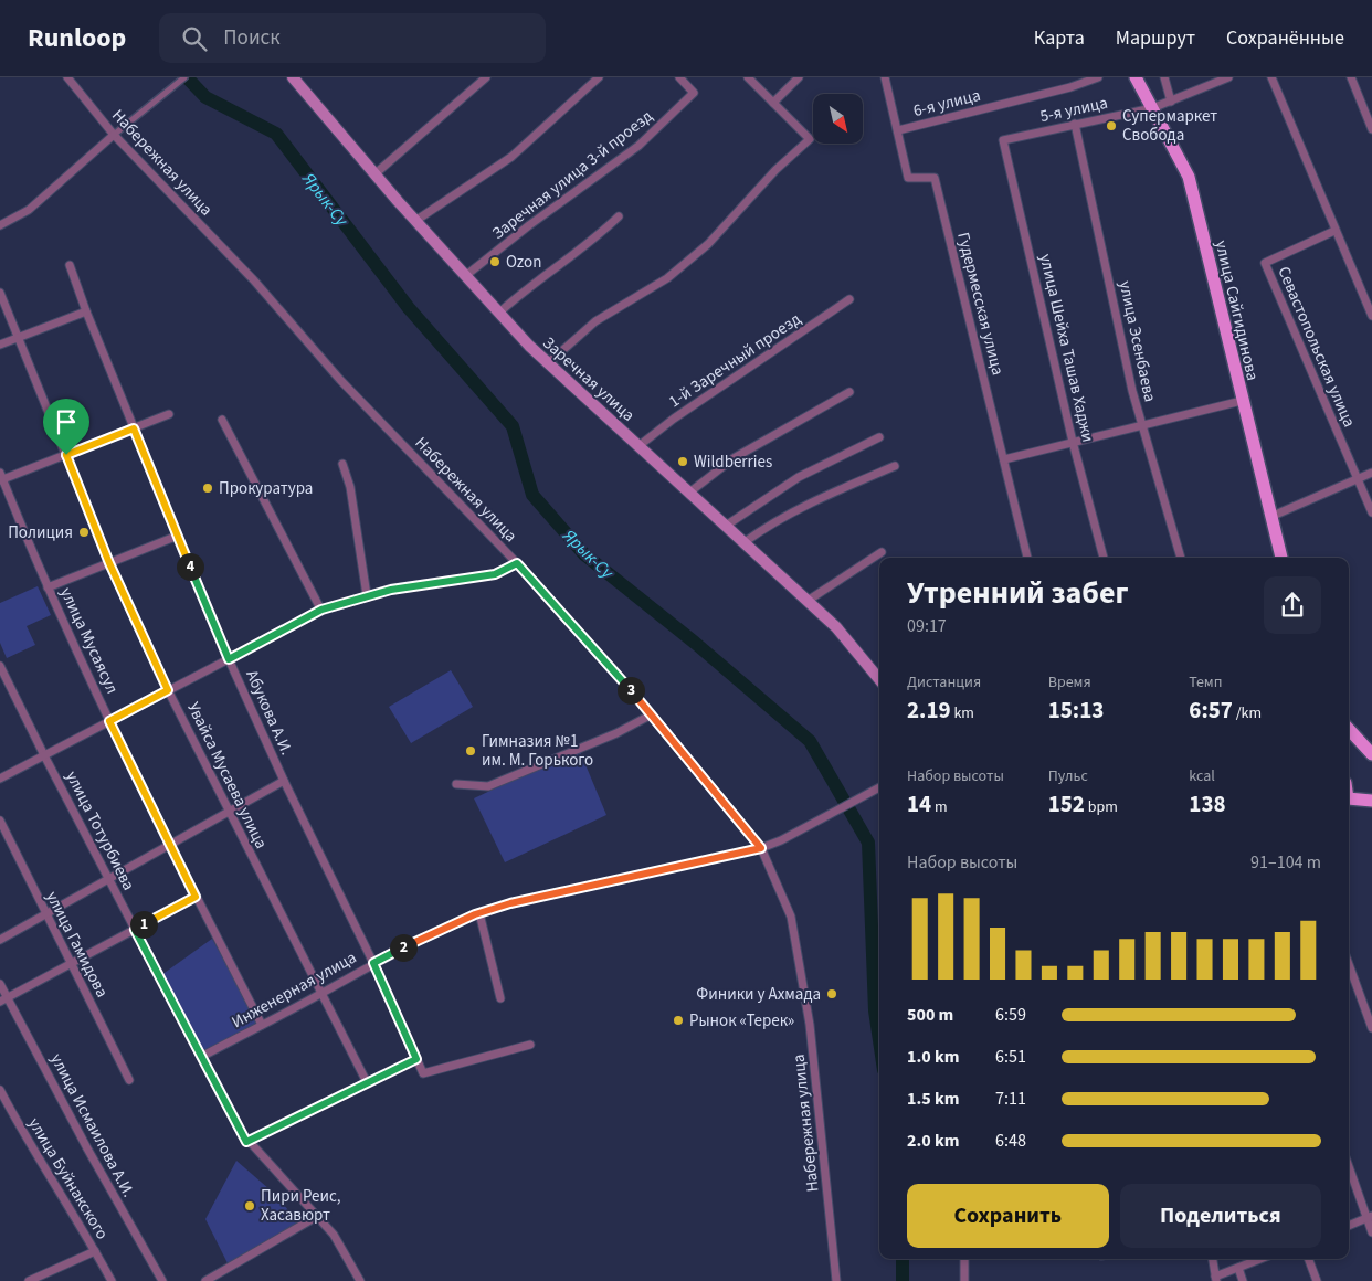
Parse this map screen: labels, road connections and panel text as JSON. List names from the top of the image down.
{
  "streets": {
    "main road": ["улица Сайгидинова", "Заречная улица"],
    "street": [
      "6-я улица",
      "5-я улица",
      "Набережная улица",
      "Заречная улица 3-й проезд",
      "Гудермесская улица",
      "улица Эсенбаева",
      "Севастопольская улица",
      "улица Шейха Ташав Хаджи",
      "1-й Заречный проезд",
      "улица Мусаясул",
      "Абукова А.И.",
      "Увайса Мусаева улица",
      "улица Тотурбиева",
      "улица Гамидова",
      "Инженерная улица",
      "улица Исмаилова А.И.",
      "улица Буйнакского"
    ]
  },
  "crossings": [
    ["6-я улица", "Гудермесская улица"],
    ["5-я улица", "улица Сайгидинова"],
    ["5-я улица", "улица Эсенбаева"],
    ["5-я улица", "улица Шейха Ташав Хаджи"],
    ["Набережная улица", "Инженерная улица"],
    ["Заречная улица 3-й проезд", "Заречная улица"],
    ["1-й Заречный проезд", "Заречная улица"],
    ["улица Мусаясул", "Инженерная улица"],
    ["Абукова А.И.", "Инженерная улица"],
    ["Увайса Мусаева улица", "Инженерная улица"],
    ["улица Тотурбиева", "Инженерная улица"]
  ],
  "water": ["Ярык-Су"],
  "places": [
    "Супермаркет Свобода",
    "Ozon",
    "Wildberries",
    "Прокуратура",
    "Полиция",
    "Гимназия №1 им. М. Горького",
    "Финики у Ахмада",
    "Рынок «Терек»",
    "Пири Реис, Хасавюрт"
  ],
  "north": "bottom right",
  "page": {
    "header": "Runloop",
    "search": "Поиск",
    "nav": ["Карта", "Маршрут", "Сохранённые"],
    "pins": [
      "4",
      "3",
      "1",
      "2"
    ],
    "heading": ["Утренний забег", "09:17"],
    "stats": [
      ["Дистанция", "2.19 km"],
      ["Время", "15:13"],
      ["Темп", "6:57 /km"],
      ["Набор высоты", "14 m"],
      ["Пульс", "152 bpm"],
      ["kcal", "138"]
    ],
    "chart": ["Набор высоты", "91–104 m"],
    "list": [
      {
        "name": "500 m",
        "note": "6:59"
      },
      {
        "name": "1.0 km",
        "note": "6:51"
      },
      {
        "name": "1.5 km",
        "note": "7:11"
      },
      {
        "name": "2.0 km",
        "note": "6:48"
      }
    ],
    "buttons": ["Сохранить", "Поделиться"]
  }
}
